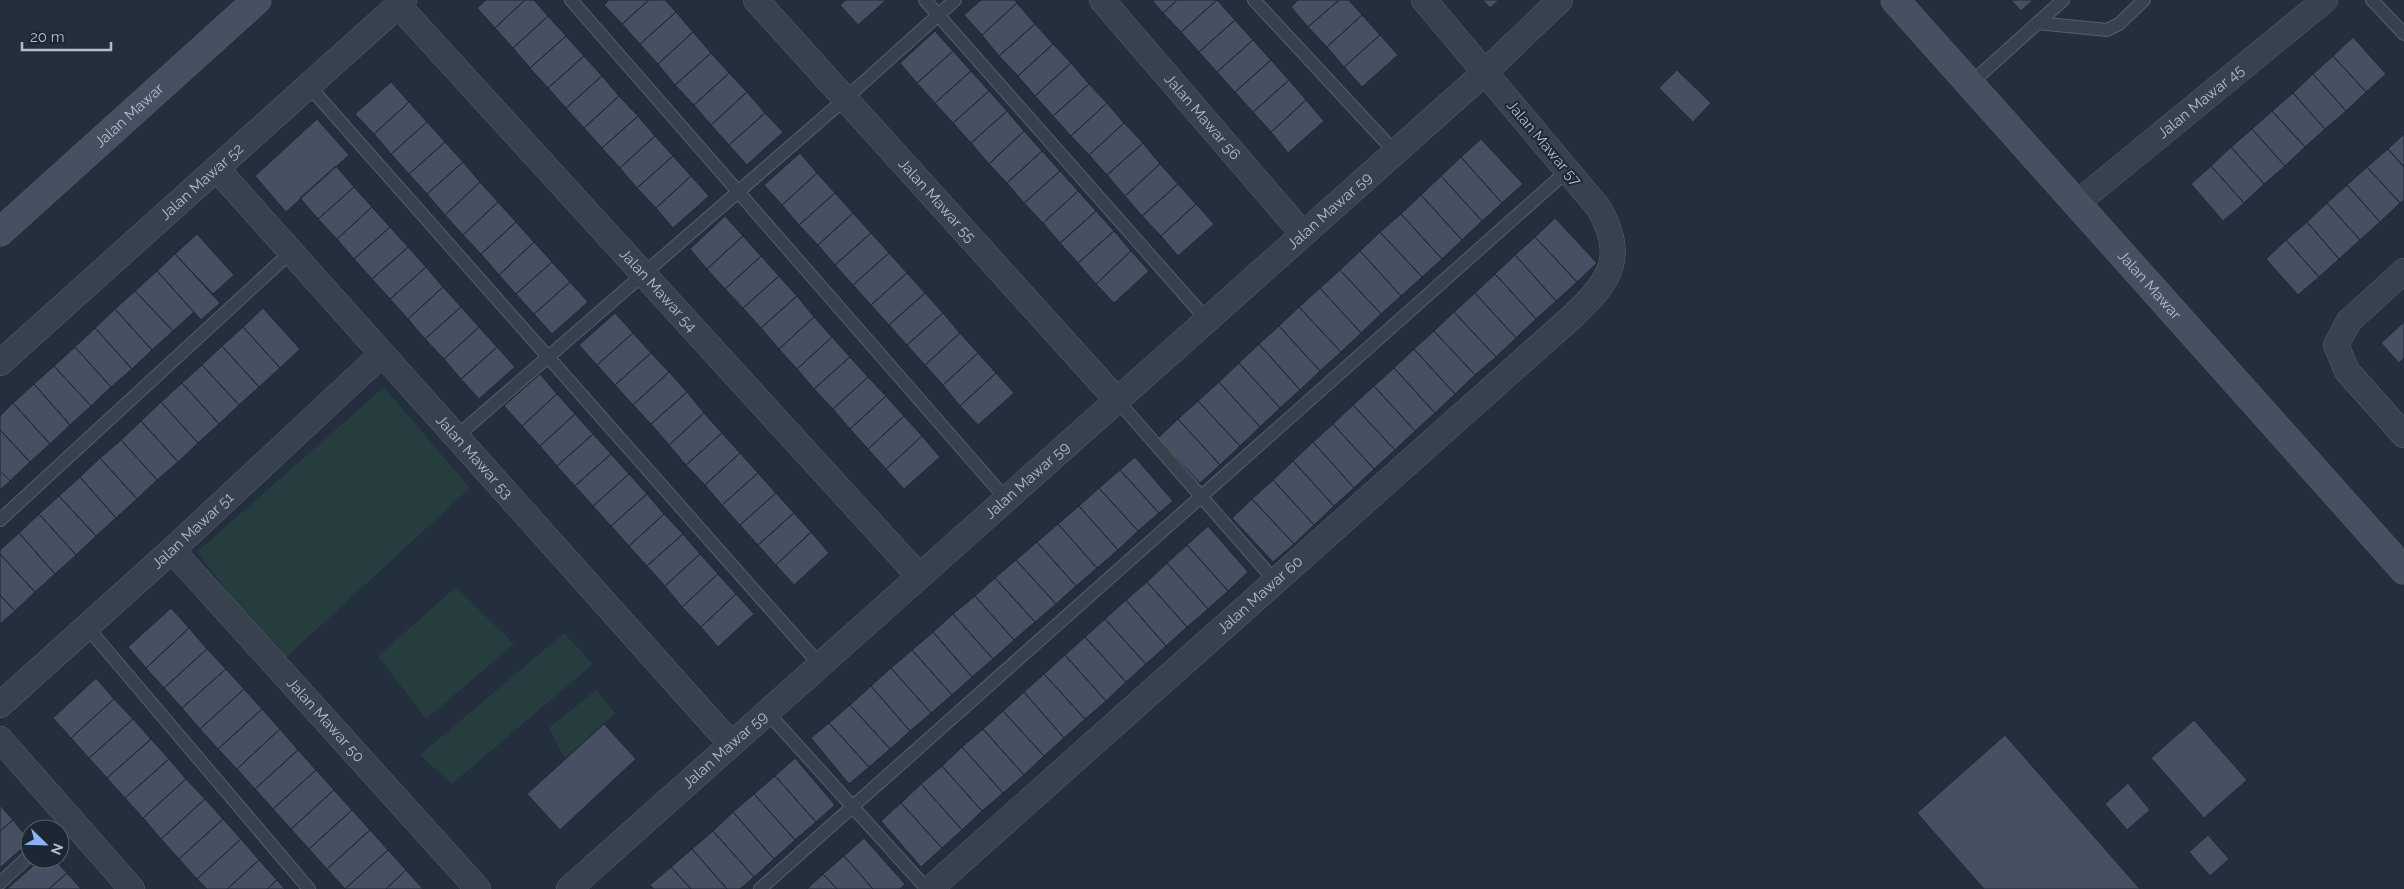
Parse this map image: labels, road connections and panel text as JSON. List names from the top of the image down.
{
  "streets": {
    "street": [
      "Jalan Mawar 45",
      "Jalan Mawar",
      "Jalan Mawar 56",
      "Jalan Mawar 57",
      "Jalan Mawar 52",
      "Jalan Mawar 55",
      "Jalan Mawar 59",
      "Jalan Mawar 54",
      "Jalan Mawar 53",
      "Jalan Mawar 51",
      "Jalan Mawar 60",
      "Jalan Mawar 50"
    ]
  },
  "crossings": [
    ["Jalan Mawar 45", "Jalan Mawar"],
    ["Jalan Mawar 56", "Jalan Mawar 59"],
    ["Jalan Mawar 57", "Jalan Mawar 59"],
    ["Jalan Mawar 57", "Jalan Mawar 60"],
    ["Jalan Mawar 52", "Jalan Mawar 54"],
    ["Jalan Mawar 52", "Jalan Mawar 53"],
    ["Jalan Mawar 55", "Jalan Mawar 59"],
    ["Jalan Mawar 59", "Jalan Mawar 54"],
    ["Jalan Mawar 59", "Jalan Mawar 53"],
    ["Jalan Mawar 53", "Jalan Mawar 51"],
    ["Jalan Mawar 51", "Jalan Mawar 50"]
  ],
  "scale_bar": "20 m",
  "north": "bottom right"
}
